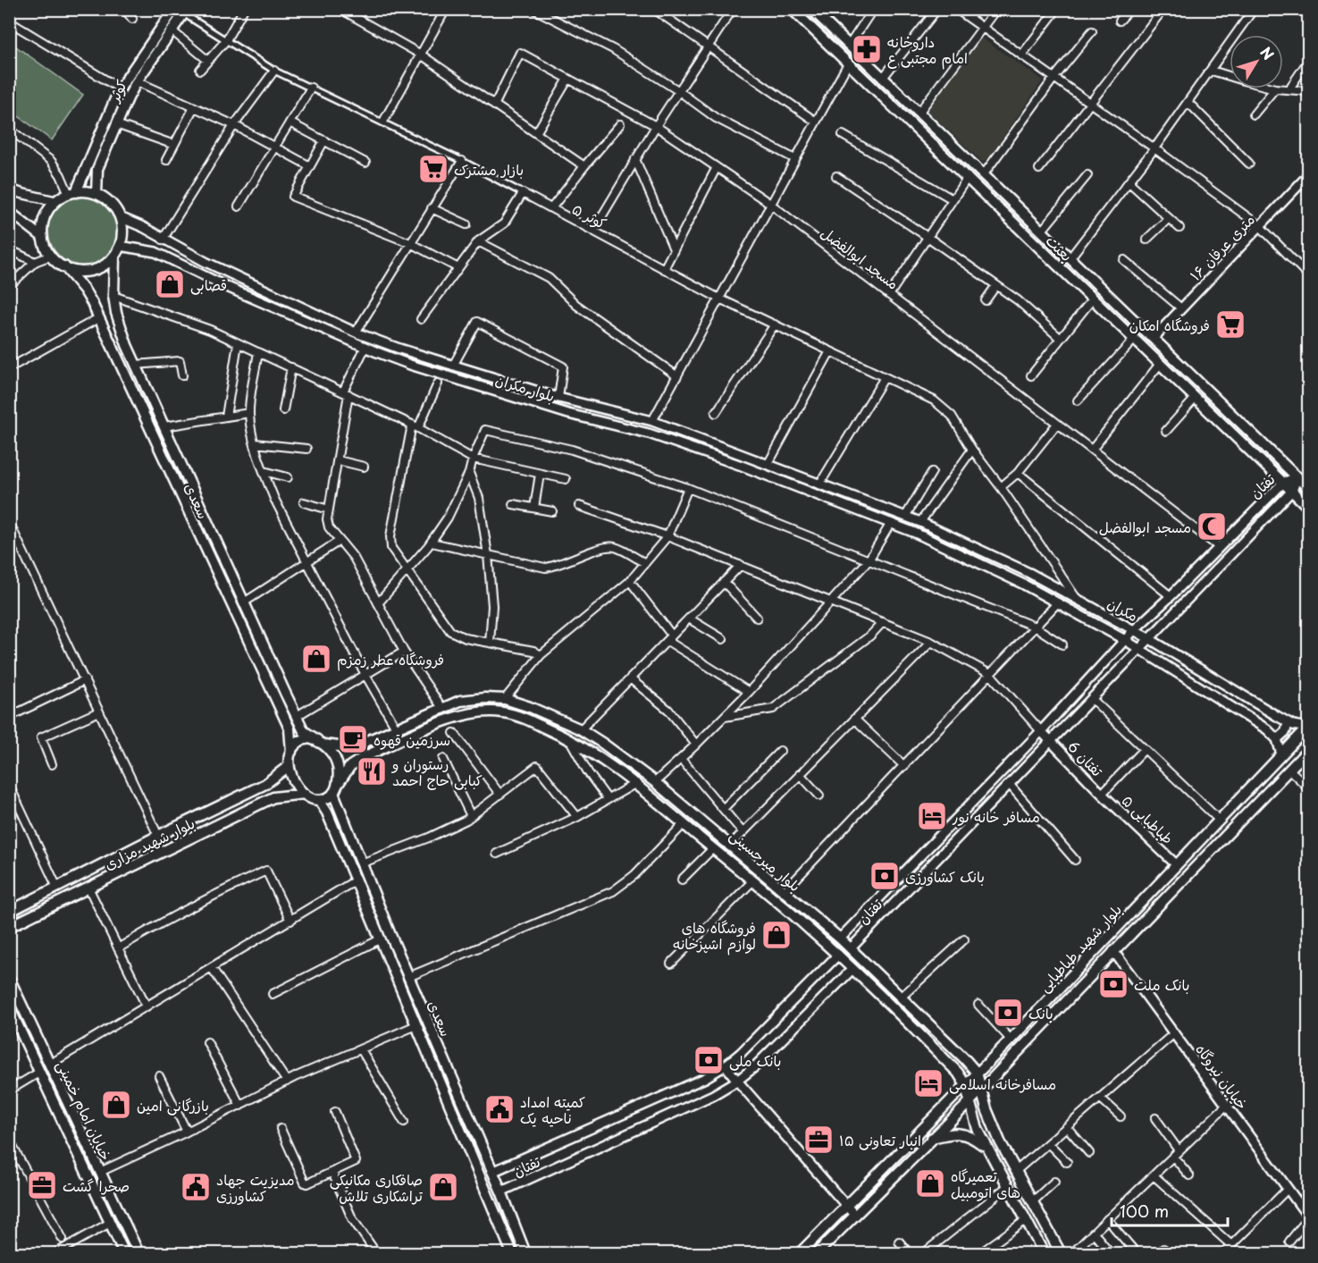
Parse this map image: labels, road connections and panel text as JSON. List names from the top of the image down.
{
  "streets": {
    "main road": [
      "کوثر",
      "بعثت",
      "سعدی",
      "بلوار شهید مزاری",
      "بلوار میرحسینی",
      "بلوار شهید طباطبایی",
      "خیابان امام خمینی"
    ],
    "street": [
      "کوثر ۵",
      "۱۶ متری عرفان",
      "مسجد ابوالفضل",
      "بلوار مکران",
      "تفتان",
      "مکران",
      "تفتان 6",
      "طباطبایی ۵",
      "خیابان نیروگاه"
    ]
  },
  "crossings": [
    ["کوثر", "کوثر ۵"],
    ["کوثر", "بلوار مکران"],
    ["کوثر", "سعدی"],
    ["کوثر ۵", "مکران"],
    ["۱۶ متری عرفان", "بعثت"],
    ["بعثت", "تفتان"],
    ["مسجد ابوالفضل", "تفتان"],
    ["بلوار مکران", "سعدی"],
    ["بلوار مکران", "مکران"],
    ["تفتان", "سعدی"],
    ["تفتان", "مکران"],
    ["تفتان", "تفتان 6"],
    ["تفتان", "بلوار میرحسینی"],
    ["سعدی", "بلوار شهید مزاری"],
    ["سعدی", "بلوار میرحسینی"],
    ["مکران", "بلوار شهید طباطبایی"],
    ["تفتان 6", "طباطبایی ۵"],
    ["طباطبایی ۵", "بلوار شهید طباطبایی"],
    ["بلوار شهید مزاری", "بلوار میرحسینی"],
    ["بلوار میرحسینی", "بلوار شهید طباطبایی"],
    ["بلوار شهید طباطبایی", "خیابان نیروگاه"]
  ],
  "places": {
    "pharmacy": ["داروخانه امام مجتبی ع"],
    "supermarket": ["بازار مشترک", "فروشگاه امکان"],
    "shop": [
      "قصابی",
      "فروشگاه عطر زمزم",
      "فروشگاه های لوازم اشپزخانه",
      "بازرگانی امین",
      "تعمیرگاه های اتومبیل",
      "صافکاری مکانیکی تراشکاری تلاش"
    ],
    "mosque": ["مسجد ابوالفضل"],
    "cafe": ["سرزمین قهوه"],
    "restaurant": ["رستوران و کبابی حاج احمد"],
    "hotel": ["مسافر خانه نور", "مسافرخانه اسلامی"],
    "bank": [
      "بانک کشاورزی",
      "بانک ملت",
      "بانک",
      "بانک ملی"
    ],
    "public building": ["کمیته امداد ناحیه یک", "مدیزیت جهاد کشاورزی"],
    "office": ["انبار تعاونی ۱۵", "صحرا گشت"]
  },
  "scale_bar": "100 m",
  "north": "top right"
}
